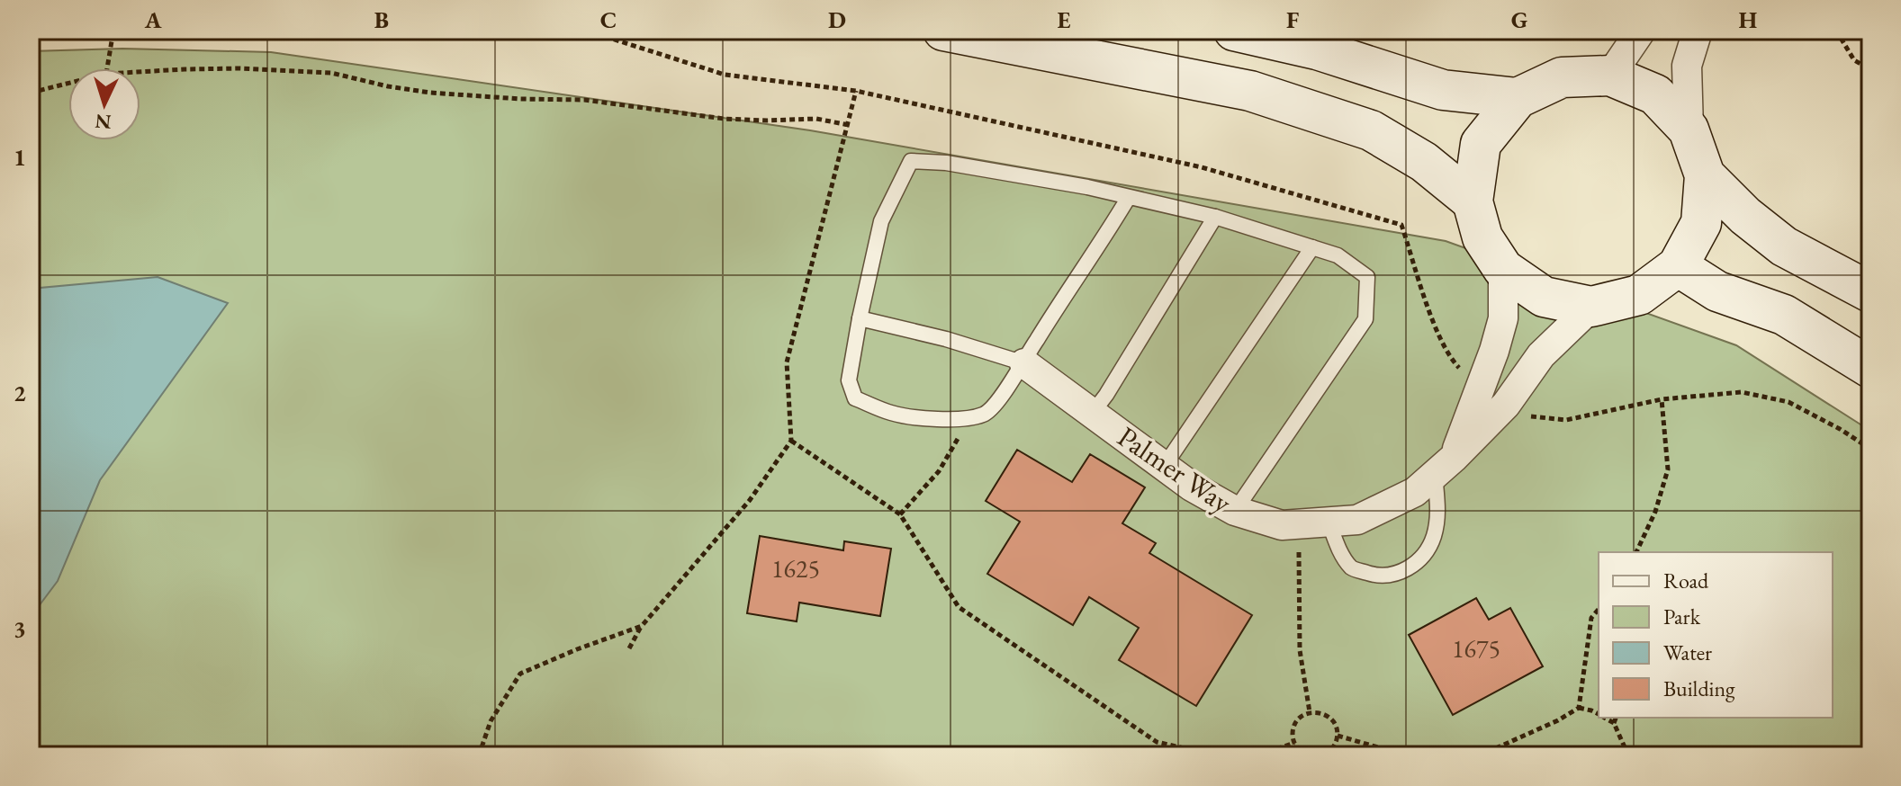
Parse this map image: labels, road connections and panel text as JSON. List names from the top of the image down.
{
  "streets": {
    "street": ["Palmer Way"]
  },
  "house_numbers": ["1625", "1675"],
  "legend": [
    "Road",
    "Park",
    "Water",
    "Building"
  ],
  "north": "bottom",
  "grid": {
    "columns": [
      "A",
      "B",
      "C",
      "D",
      "E",
      "F",
      "G",
      "H"
    ],
    "rows": ["1", "2", "3"]
  }
}
